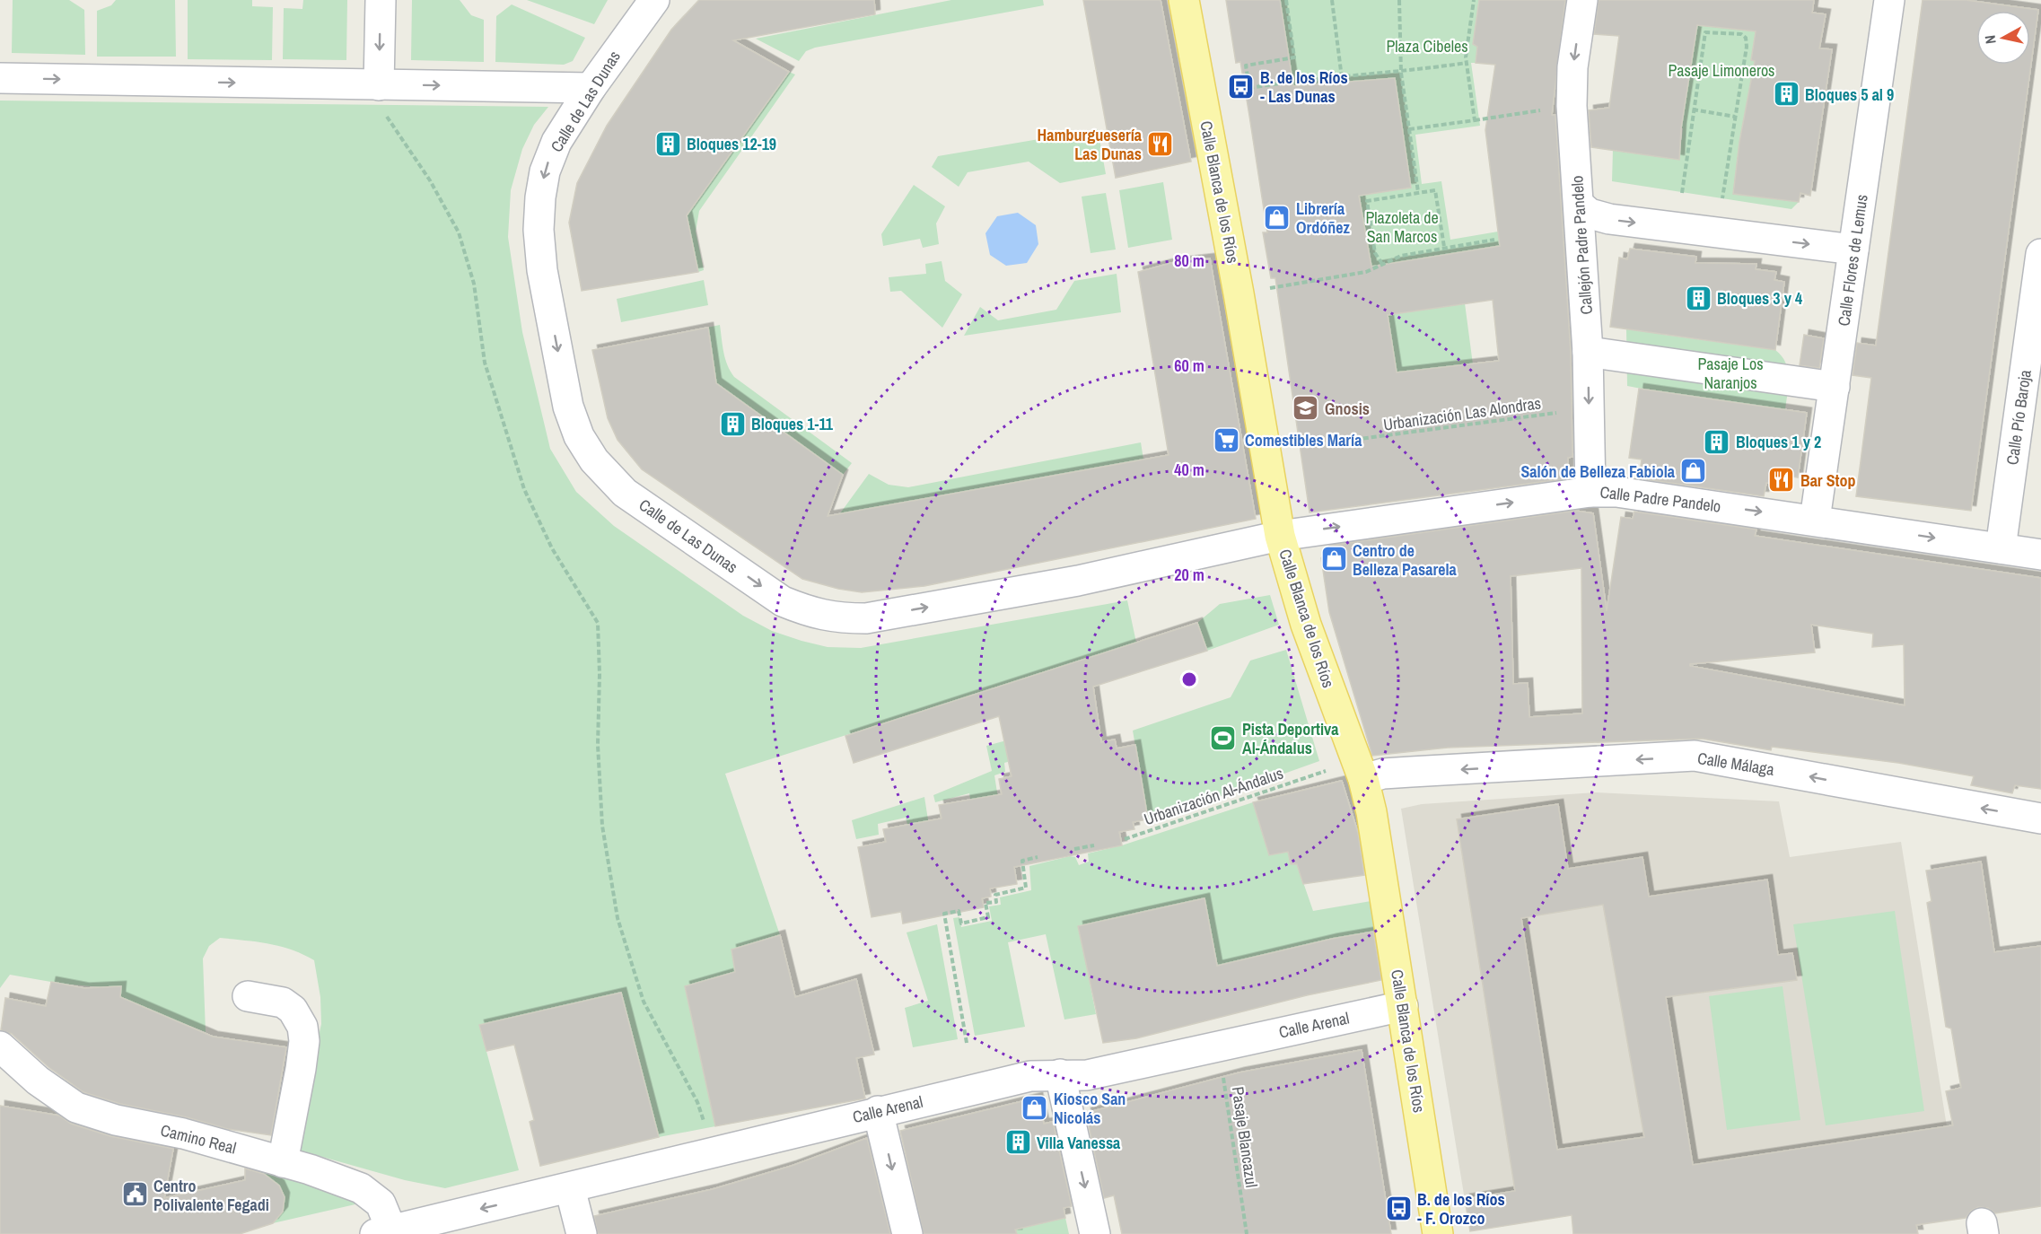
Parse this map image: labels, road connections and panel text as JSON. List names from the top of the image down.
{
  "streets": {
    "main road": ["Calle Blanca de los Ríos"],
    "street": [
      "Calle de Las Dunas",
      "Callejón Padre Pandelo",
      "Calle Flores de Lemus",
      "Calle Pío Baroja",
      "Calle Padre Pandelo",
      "Calle Málaga",
      "Calle Arenal",
      "Camino Real"
    ],
    "path": ["Urbanización Las Alondras", "Urbanización Al-Ándalus", "Pasaje Blancazul"]
  },
  "crossings": [
    ["Calle de Las Dunas", "Calle Blanca de los Ríos"],
    ["Calle de Las Dunas", "Calle Padre Pandelo"],
    ["Calle Blanca de los Ríos", "Calle Padre Pandelo"],
    ["Calle Blanca de los Ríos", "Calle Málaga"],
    ["Calle Blanca de los Ríos", "Urbanización Al-Ándalus"],
    ["Calle Blanca de los Ríos", "Calle Arenal"],
    ["Callejón Padre Pandelo", "Urbanización Las Alondras"],
    ["Callejón Padre Pandelo", "Calle Padre Pandelo"],
    ["Calle Flores de Lemus", "Calle Padre Pandelo"],
    ["Calle Pío Baroja", "Calle Padre Pandelo"],
    ["Calle Arenal", "Pasaje Blancazul"],
    ["Calle Arenal", "Camino Real"]
  ],
  "one_way": ["Calle Málaga"],
  "parks": [
    "Plaza Cibeles",
    "Pasaje Limoneros",
    "Plazoleta de San Marcos",
    "Pasaje Los Naranjos"
  ],
  "places": {
    "bus stop": ["B. de los Ríos - Las Dunas", "B. de los Ríos - F. Orozco"],
    "building": [
      "Bloques 5 al 9",
      "Bloques 12-19",
      "Bloques 3 y 4",
      "Bloques 1-11",
      "Bloques 1 y 2",
      "Villa Vanessa"
    ],
    "restaurant": ["Hamburguesería Las Dunas", "Bar Stop"],
    "shop": [
      "Librería Ordóñez",
      "Salón de Belleza Fabiola",
      "Centro de Belleza Pasarela",
      "Kiosco San Nicolás"
    ],
    "school or university": ["Gnosis"],
    "supermarket": ["Comestibles María"],
    "sports": ["Pista Deportiva Al-Ándalus"],
    "public building": ["Centro Polivalente Fegadi"]
  },
  "north": "left",
  "rings": [
    "80 m",
    "60 m",
    "40 m",
    "20 m"
  ]
}
